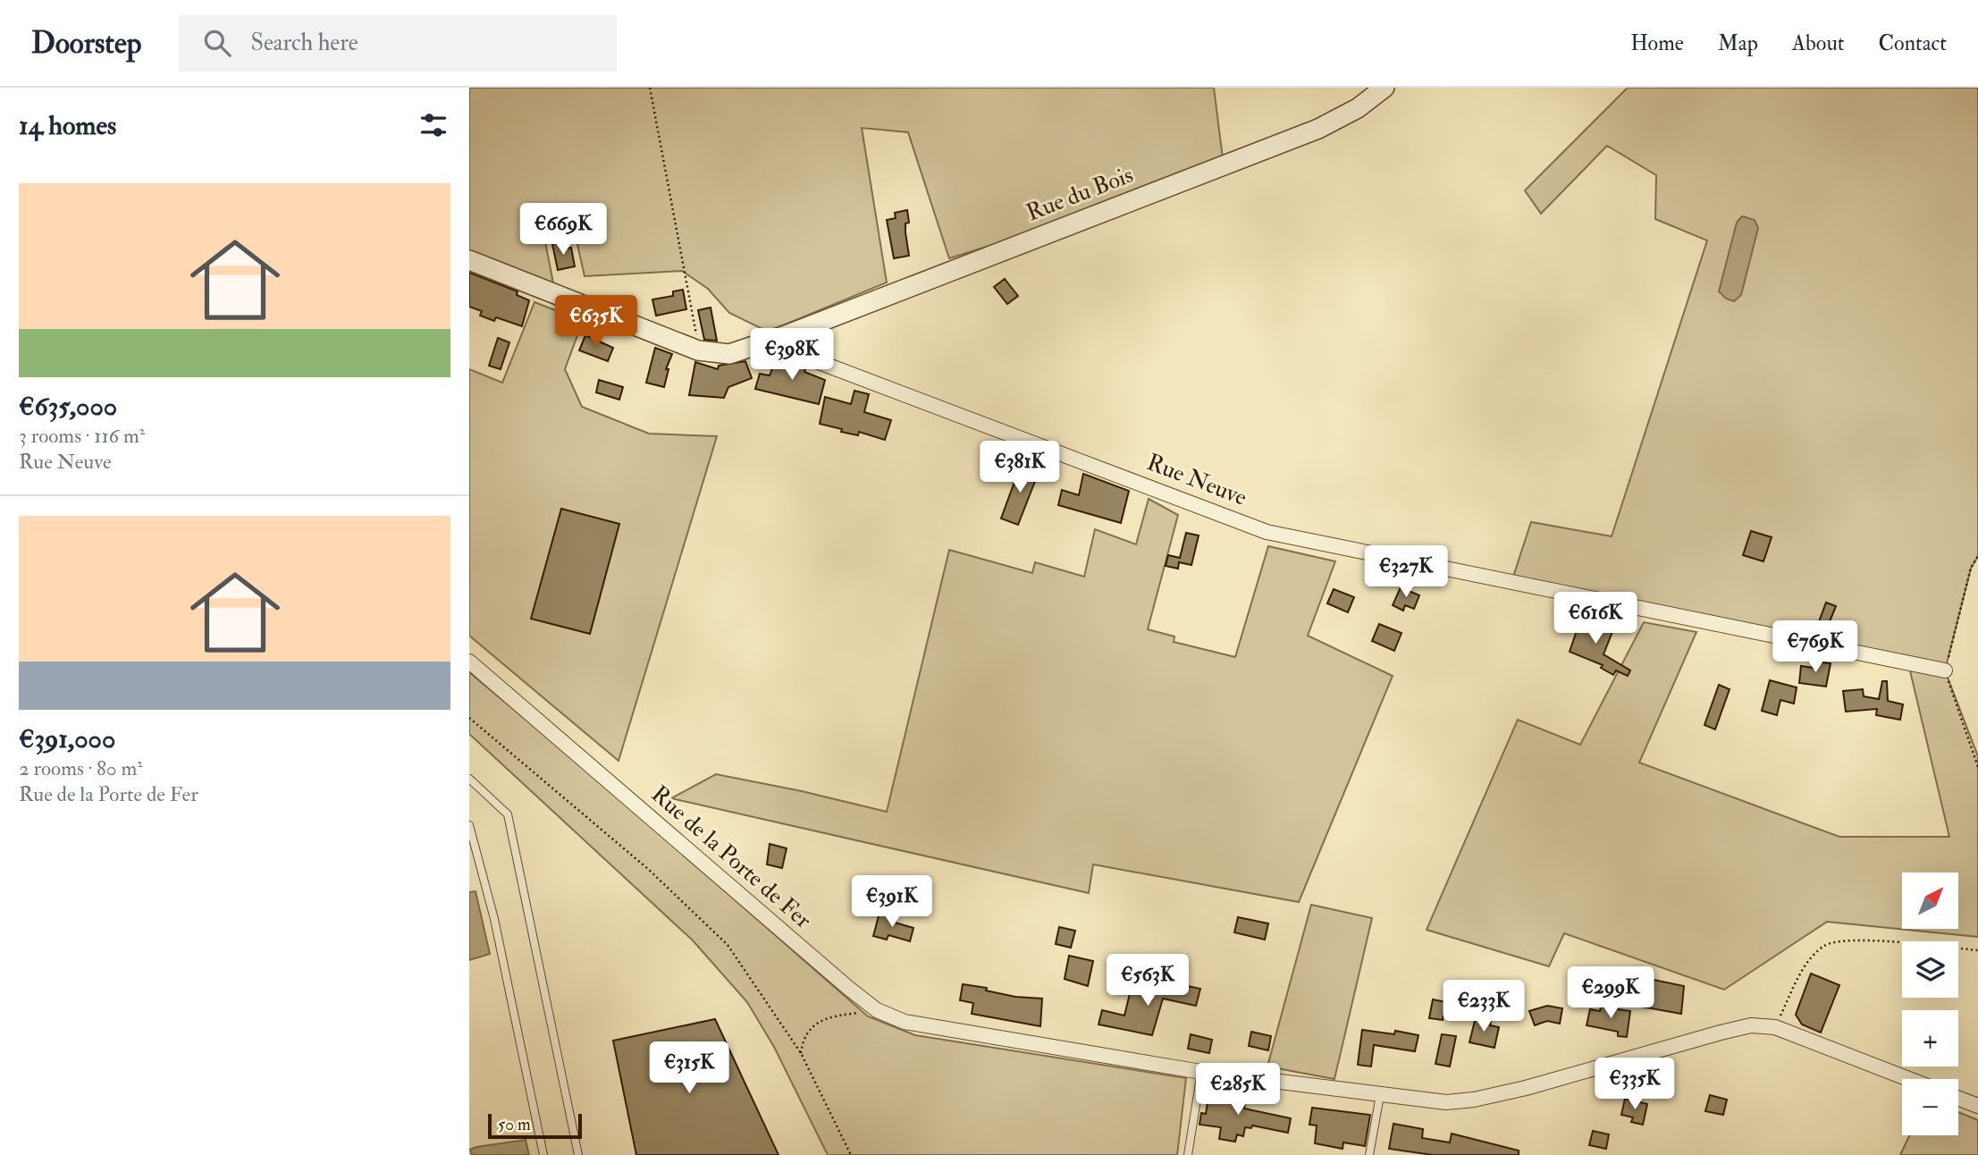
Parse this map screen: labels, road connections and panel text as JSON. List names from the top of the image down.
{
  "streets": {
    "street": ["Rue du Bois", "Rue Neuve", "Rue de la Porte de Fer"]
  },
  "crossings": [
    ["Rue du Bois", "Rue Neuve"]
  ],
  "scale_bar": "50 m",
  "north": "top right",
  "page": {
    "header": "Doorstep",
    "search": "Search here",
    "nav": [
      "Home",
      "Map",
      "About",
      "Contact"
    ],
    "heading": "14 homes",
    "list": [
      {
        "name": "€635,000",
        "note": "3 rooms · 116 m² · Rue Neuve"
      },
      {
        "name": "€391,000",
        "note": "2 rooms · 80 m² · Rue de la Porte de Fer"
      }
    ],
    "price": [
      "€669K",
      "€635K",
      "€398K",
      "€381K",
      "€327K",
      "€616K",
      "€769K",
      "€391K",
      "€563K",
      "€299K",
      "€233K",
      "€315K",
      "€335K",
      "€285K"
    ],
    "map_buttons": ["+", "−"],
    "scale": "50 m"
  }
}
